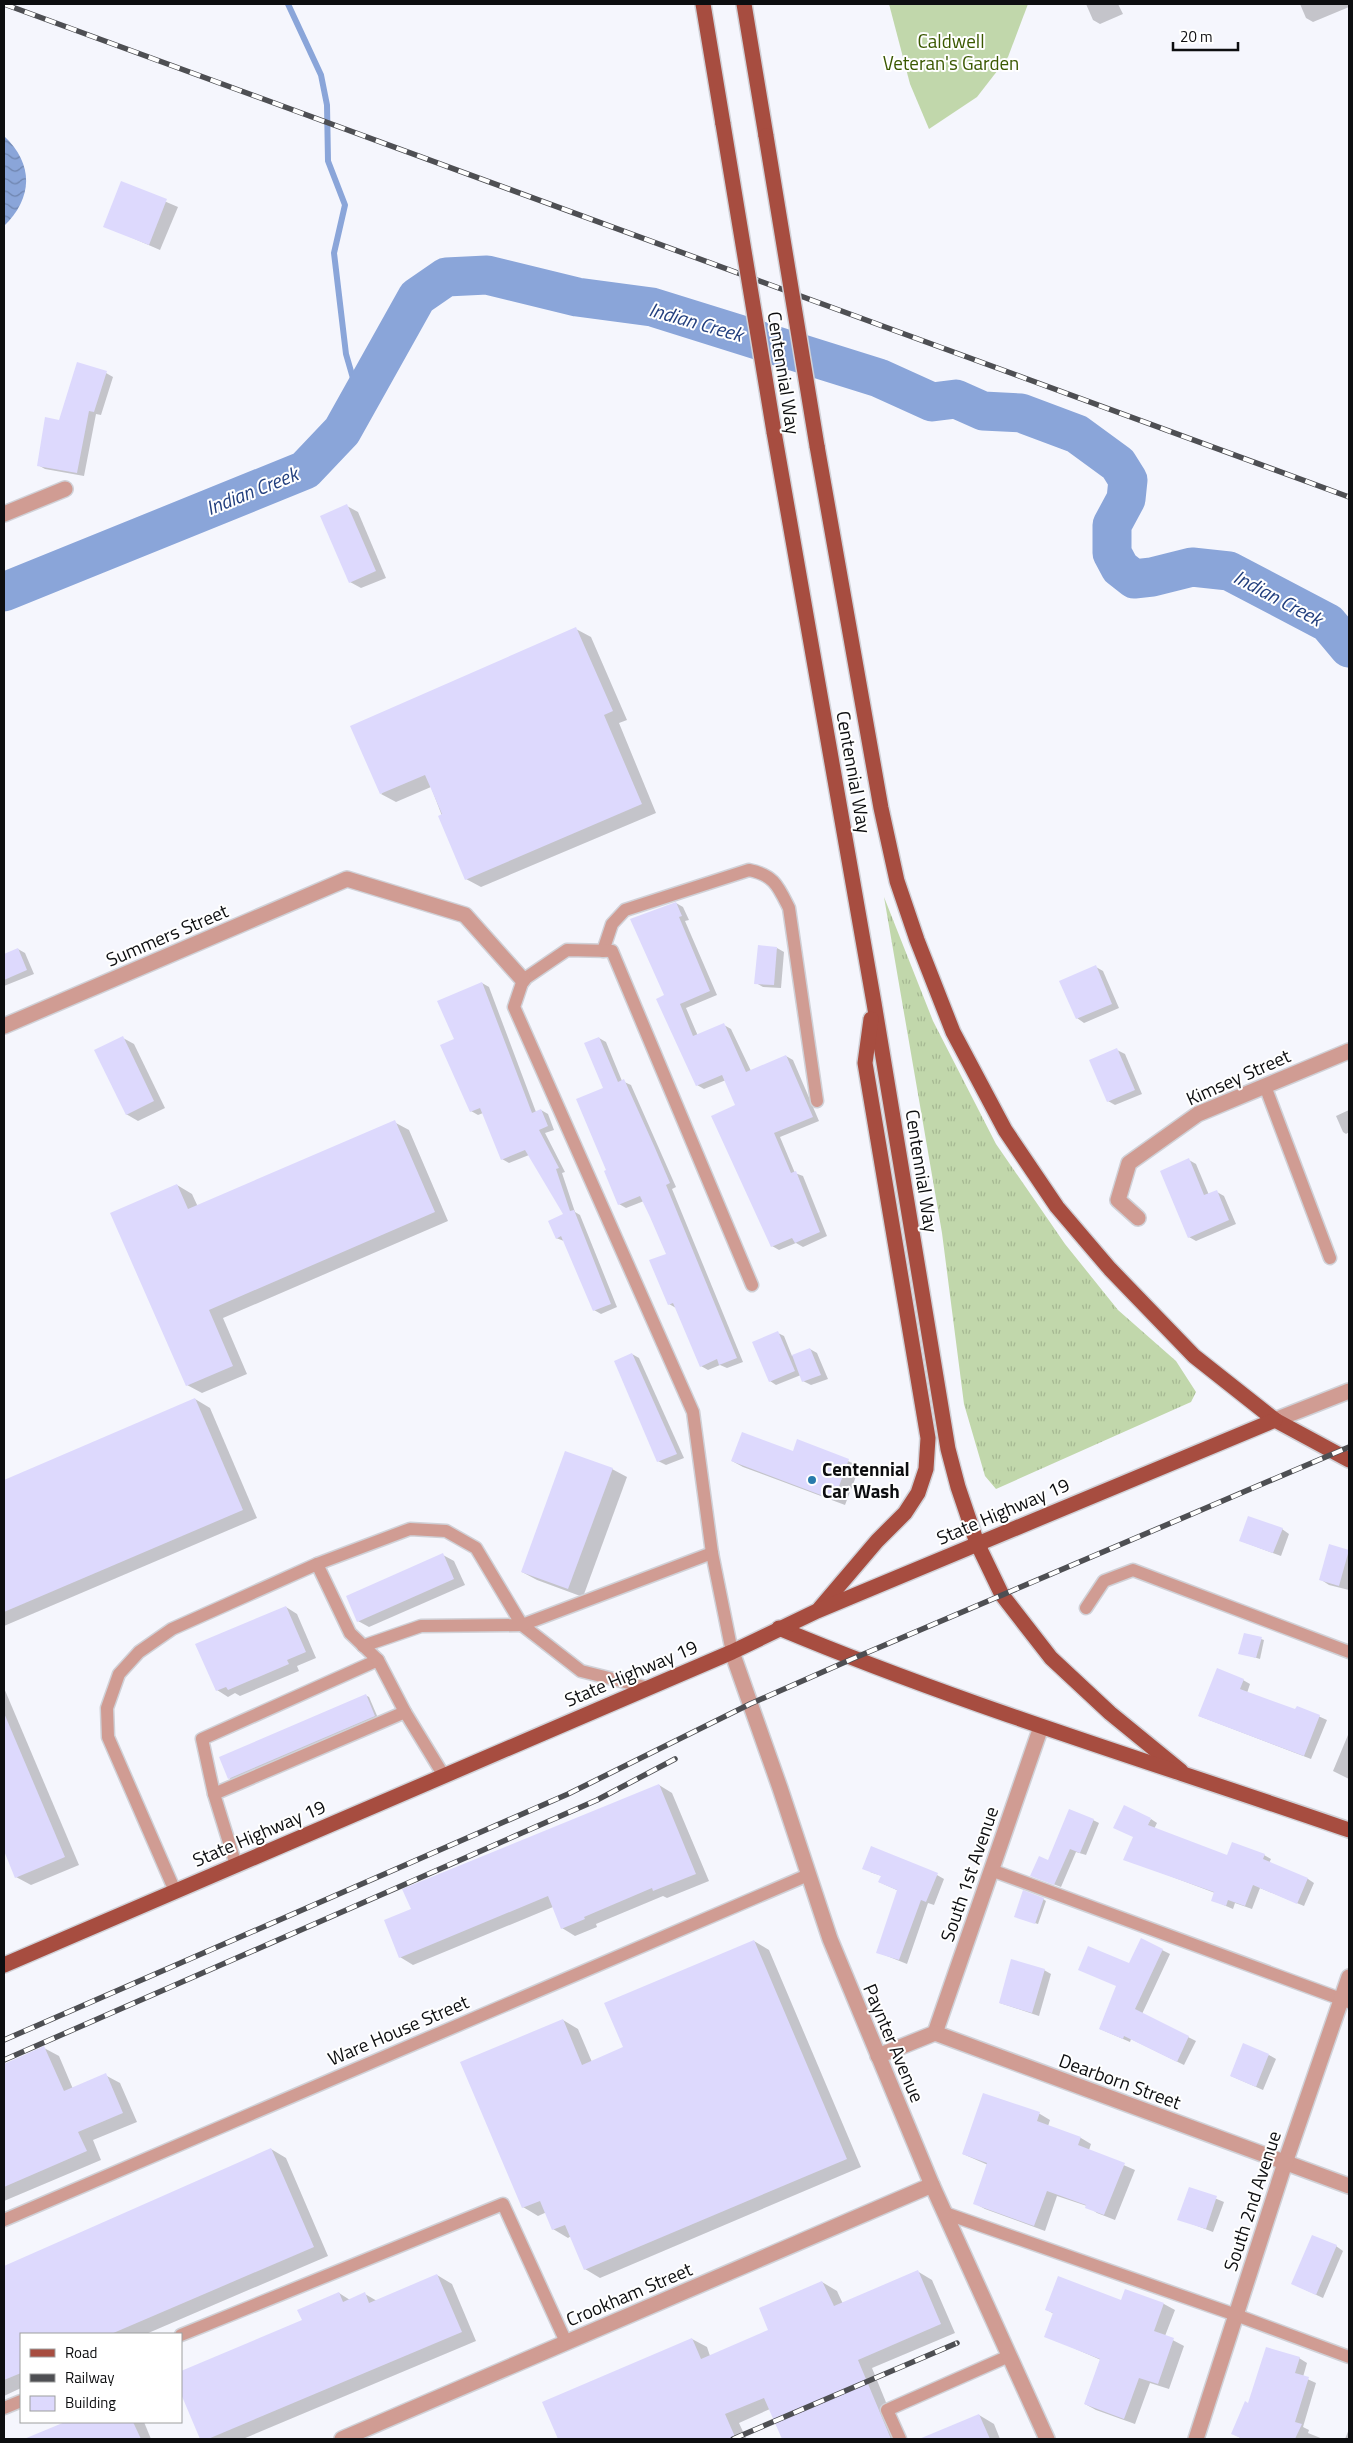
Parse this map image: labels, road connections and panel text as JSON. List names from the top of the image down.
{
  "streets": {
    "main road": ["Centennial Way", "State Highway 19"],
    "street": [
      "Summers Street",
      "Kimsey Street",
      "South 1st Avenue",
      "Paynter Avenue",
      "Dearborn Street",
      "South 2nd Avenue",
      "Crookham Street"
    ],
    "lane": ["Ware House Street"]
  },
  "crossings": [
    ["Centennial Way", "State Highway 19"],
    ["State Highway 19", "Paynter Avenue"],
    ["South 1st Avenue", "Dearborn Street"],
    ["Ware House Street", "Paynter Avenue"],
    ["Paynter Avenue", "Crookham Street"],
    ["Dearborn Street", "South 2nd Avenue"]
  ],
  "water": ["Indian Creek"],
  "parks": ["Caldwell Veteran's Garden"],
  "places": ["Centennial Car Wash"],
  "legend": ["Road", "Railway", "Building"],
  "scale_bar": "20 m"
}
